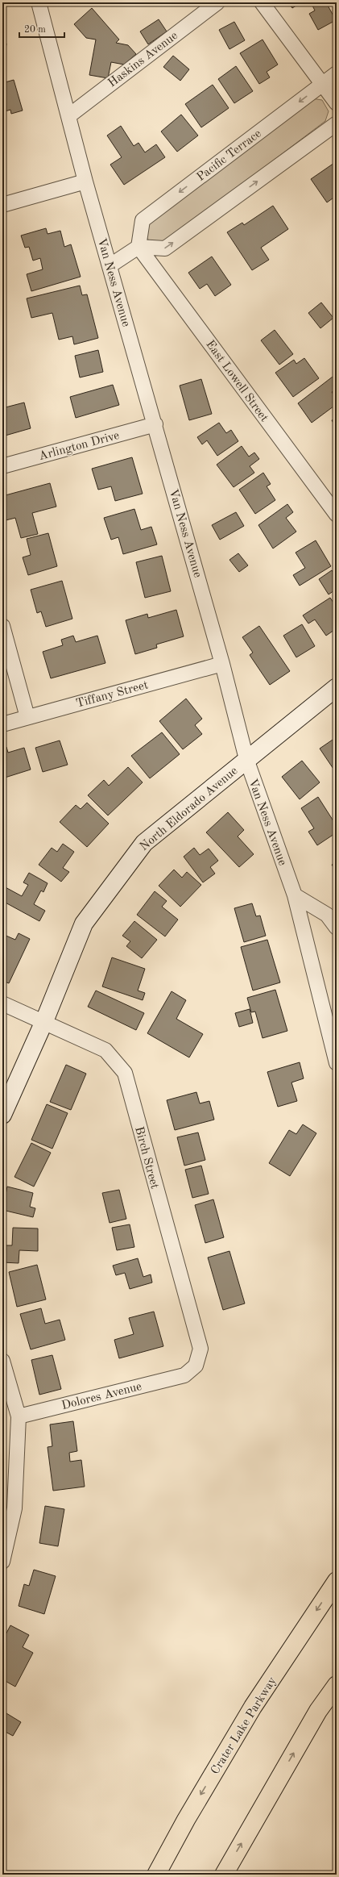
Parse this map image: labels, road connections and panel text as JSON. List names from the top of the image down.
{
  "streets": {
    "main road": ["Crater Lake Parkway"],
    "street": [
      "Haskins Avenue",
      "Pacific Terrace",
      "Van Ness Avenue",
      "East Lowell Street",
      "Arlington Drive",
      "Tiffany Street",
      "North Eldorado Avenue",
      "Birch Street",
      "Dolores Avenue"
    ]
  },
  "crossings": [
    ["Haskins Avenue", "Van Ness Avenue"],
    ["Pacific Terrace", "East Lowell Street"],
    ["Van Ness Avenue", "Arlington Drive"],
    ["Van Ness Avenue", "Tiffany Street"],
    ["Van Ness Avenue", "North Eldorado Avenue"],
    ["North Eldorado Avenue", "Birch Street"],
    ["Birch Street", "Dolores Avenue"]
  ],
  "scale_bar": "20 m"
}
